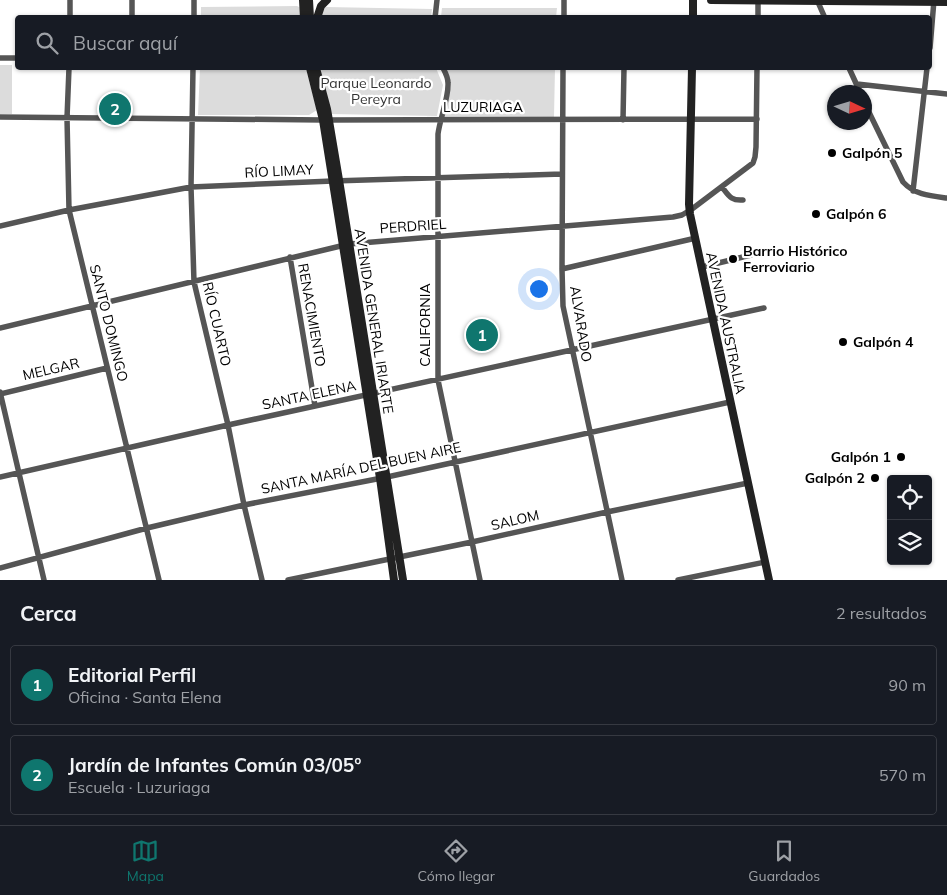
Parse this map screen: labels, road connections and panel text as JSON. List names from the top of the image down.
{
  "streets": {
    "main road": ["AVENIDA GENERAL IRIARTE", "AVENIDA AUSTRALIA"],
    "street": [
      "LUZURIAGA",
      "RÍO LIMAY",
      "PERDRIEL",
      "RENACIMIENTO",
      "SANTO DOMINGO",
      "RÍO CUARTO",
      "ALVARADO",
      "CALIFORNIA",
      "MELGAR",
      "SANTA ELENA",
      "SANTA MARÍA DEL BUEN AIRE",
      "SALOM"
    ]
  },
  "crossings": [
    ["LUZURIAGA", "PERDRIEL"],
    ["LUZURIAGA", "AVENIDA GENERAL IRIARTE"],
    ["LUZURIAGA", "SANTO DOMINGO"],
    ["LUZURIAGA", "AVENIDA AUSTRALIA"],
    ["LUZURIAGA", "RÍO CUARTO"],
    ["LUZURIAGA", "ALVARADO"],
    ["LUZURIAGA", "CALIFORNIA"],
    ["RÍO LIMAY", "AVENIDA GENERAL IRIARTE"],
    ["RÍO LIMAY", "SANTO DOMINGO"],
    ["RÍO LIMAY", "RÍO CUARTO"],
    ["RÍO LIMAY", "ALVARADO"],
    ["RÍO LIMAY", "CALIFORNIA"],
    ["PERDRIEL", "RENACIMIENTO"],
    ["PERDRIEL", "AVENIDA GENERAL IRIARTE"],
    ["PERDRIEL", "SANTO DOMINGO"],
    ["PERDRIEL", "AVENIDA AUSTRALIA"],
    ["PERDRIEL", "RÍO CUARTO"],
    ["PERDRIEL", "ALVARADO"],
    ["PERDRIEL", "CALIFORNIA"],
    ["RENACIMIENTO", "SANTA ELENA"],
    ["AVENIDA GENERAL IRIARTE", "SANTA ELENA"],
    ["AVENIDA GENERAL IRIARTE", "SANTA MARÍA DEL BUEN AIRE"],
    ["AVENIDA GENERAL IRIARTE", "SALOM"],
    ["SANTO DOMINGO", "MELGAR"],
    ["SANTO DOMINGO", "SANTA ELENA"],
    ["SANTO DOMINGO", "SANTA MARÍA DEL BUEN AIRE"],
    ["AVENIDA AUSTRALIA", "SANTA ELENA"],
    ["AVENIDA AUSTRALIA", "SANTA MARÍA DEL BUEN AIRE"],
    ["AVENIDA AUSTRALIA", "SALOM"],
    ["RÍO CUARTO", "SANTA ELENA"],
    ["RÍO CUARTO", "SANTA MARÍA DEL BUEN AIRE"],
    ["ALVARADO", "SANTA ELENA"],
    ["ALVARADO", "SANTA MARÍA DEL BUEN AIRE"],
    ["ALVARADO", "SALOM"],
    ["CALIFORNIA", "SANTA ELENA"],
    ["CALIFORNIA", "SANTA MARÍA DEL BUEN AIRE"],
    ["CALIFORNIA", "SALOM"]
  ],
  "parks": ["Parque Leonardo Pereyra"],
  "places": [
    "Galpón 5",
    "Galpón 6",
    "Barrio Histórico Ferroviario",
    "Galpón 4",
    "Galpón 1",
    "Galpón 2"
  ],
  "north": "right",
  "page": {
    "search": "Buscar aquí",
    "pins": ["2", "1"],
    "heading": ["Cerca", "2 resultados"],
    "list": [
      {
        "mark": "1",
        "name": "Editorial Perfil",
        "note": "Oficina · Santa Elena",
        "value": "90 m"
      },
      {
        "mark": "2",
        "name": "Jardín de Infantes Común 03/05°",
        "note": "Escuela · Luzuriaga",
        "value": "570 m"
      }
    ],
    "nav": ["Mapa", "Cómo llegar", "Guardados"]
  }
}
